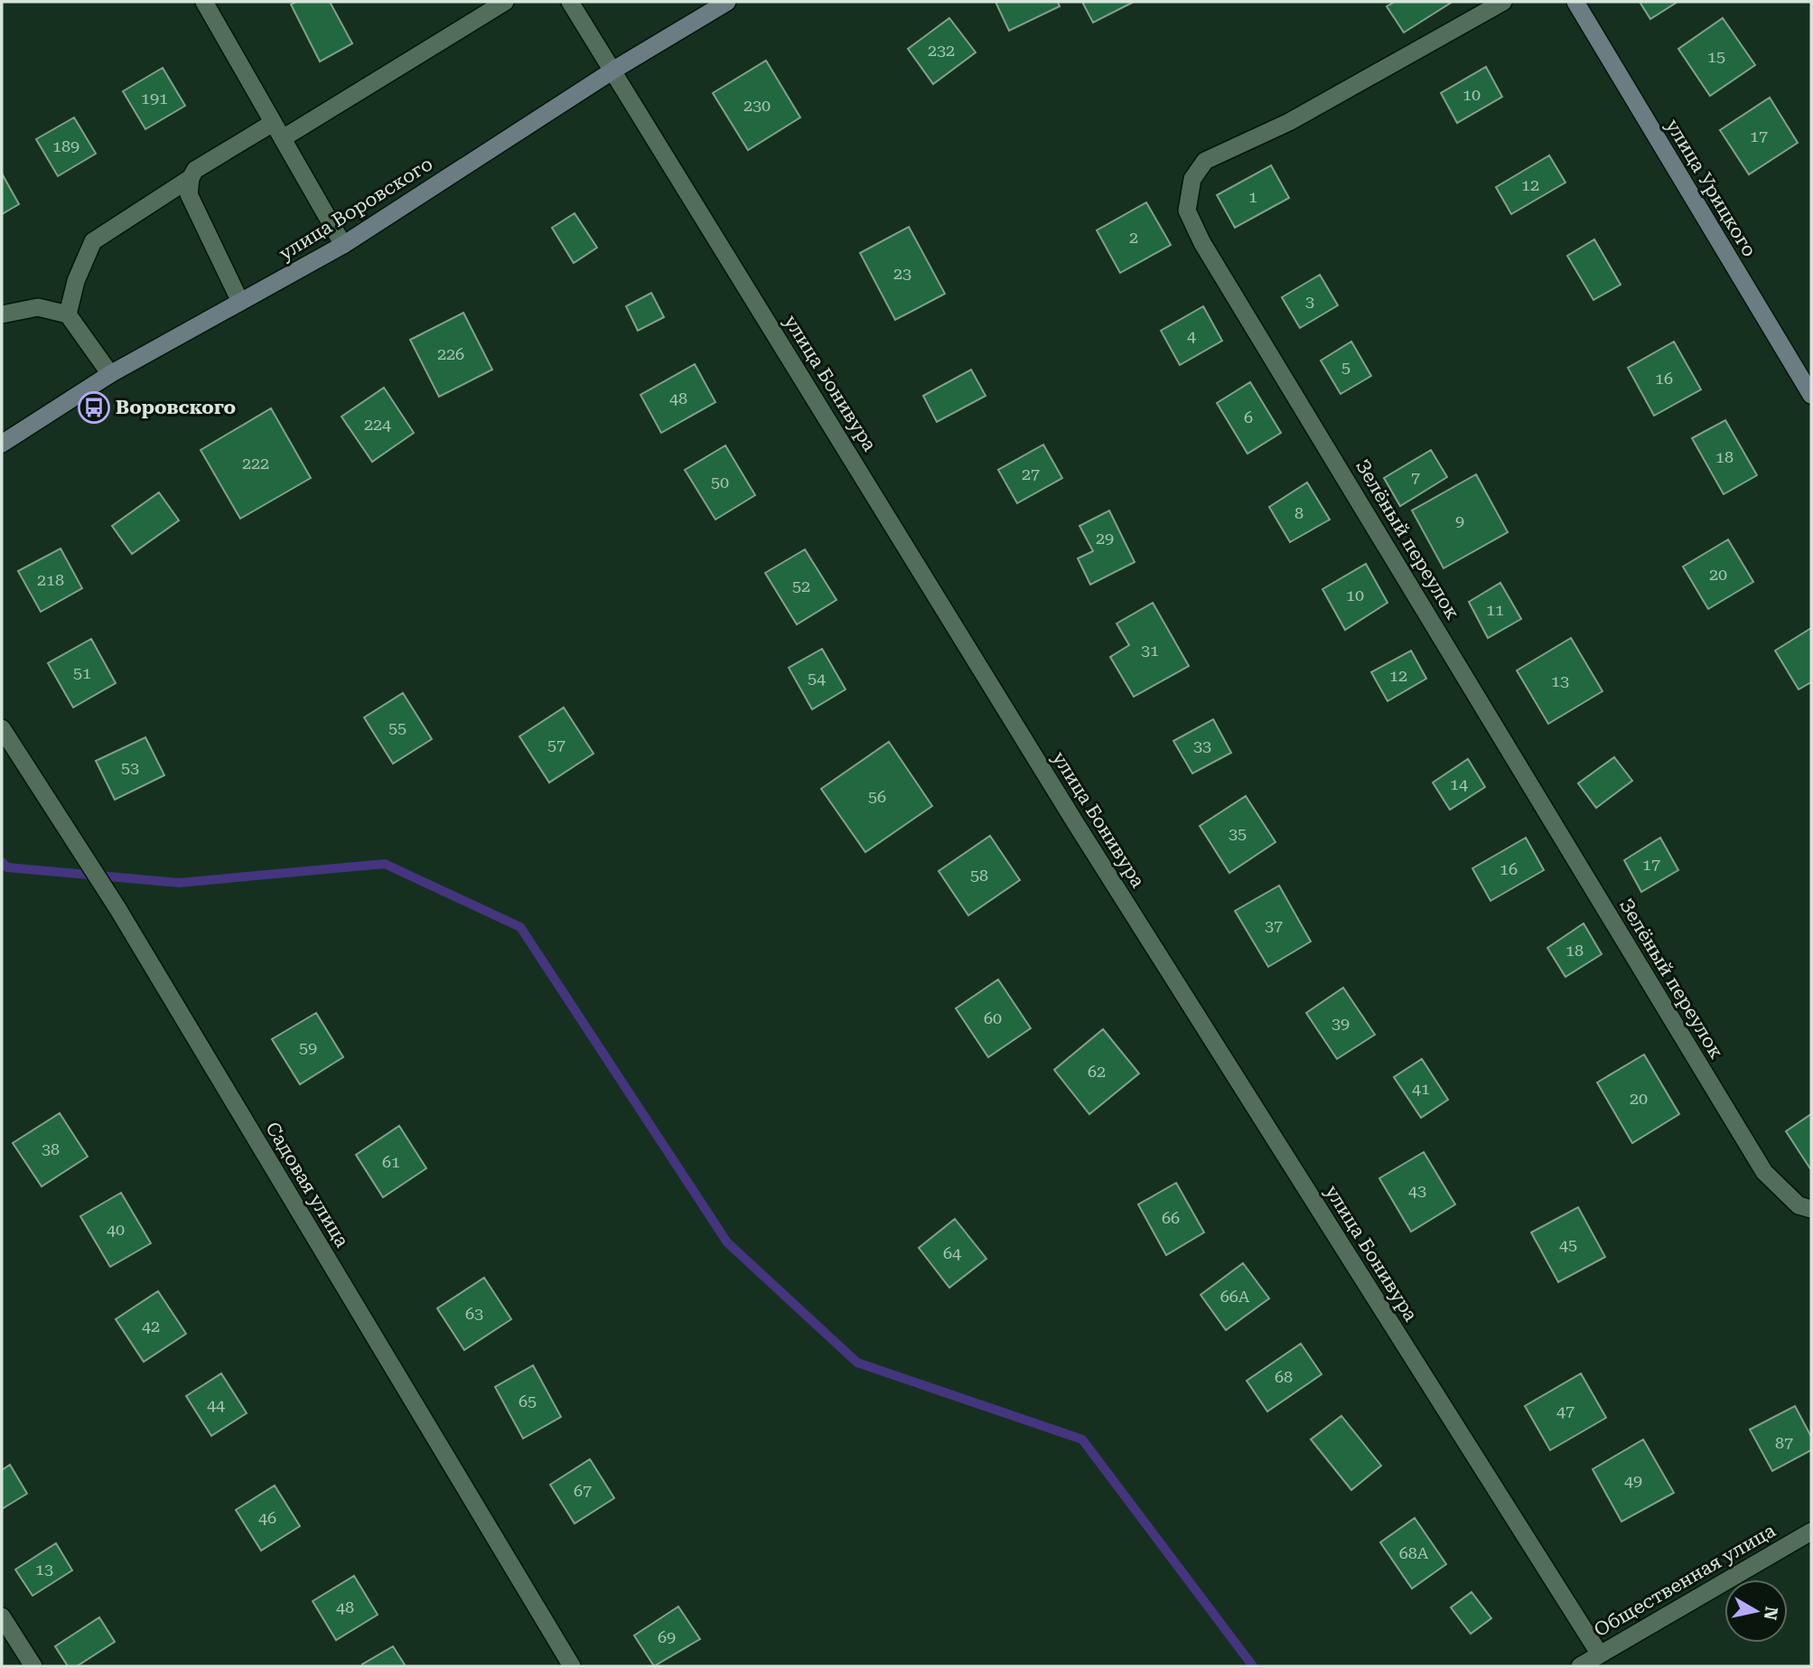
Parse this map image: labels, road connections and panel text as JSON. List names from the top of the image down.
{
  "streets": {
    "main road": ["улица Урицкого", "улица Воровского"],
    "street": [
      "улица Бонивура",
      "Зелёный переулок",
      "Садовая улица",
      "Общественная улица"
    ]
  },
  "crossings": [
    ["улица Воровского", "улица Бонивура"],
    ["улица Бонивура", "Общественная улица"]
  ],
  "places": {
    "bus stop": ["Воровского"]
  },
  "house_numbers": [
    "232",
    "15",
    "10",
    "191",
    "230",
    "17",
    "189",
    "12",
    "1",
    "2",
    "23",
    "3",
    "4",
    "226",
    "5",
    "16",
    "48",
    "6",
    "224",
    "18",
    "222",
    "27",
    "7",
    "50",
    "8",
    "9",
    "29",
    "20",
    "218",
    "52",
    "10",
    "11",
    "31",
    "51",
    "12",
    "54",
    "13",
    "55",
    "57",
    "33",
    "53",
    "14",
    "56",
    "35",
    "17",
    "16",
    "58",
    "37",
    "18",
    "60",
    "39",
    "59",
    "62",
    "41",
    "20",
    "38",
    "61",
    "43",
    "66",
    "40",
    "45",
    "64",
    "66А",
    "63",
    "42",
    "68",
    "65",
    "44",
    "47",
    "87",
    "49",
    "67",
    "46",
    "68А",
    "13",
    "48",
    "69"
  ],
  "north": "right"
}
